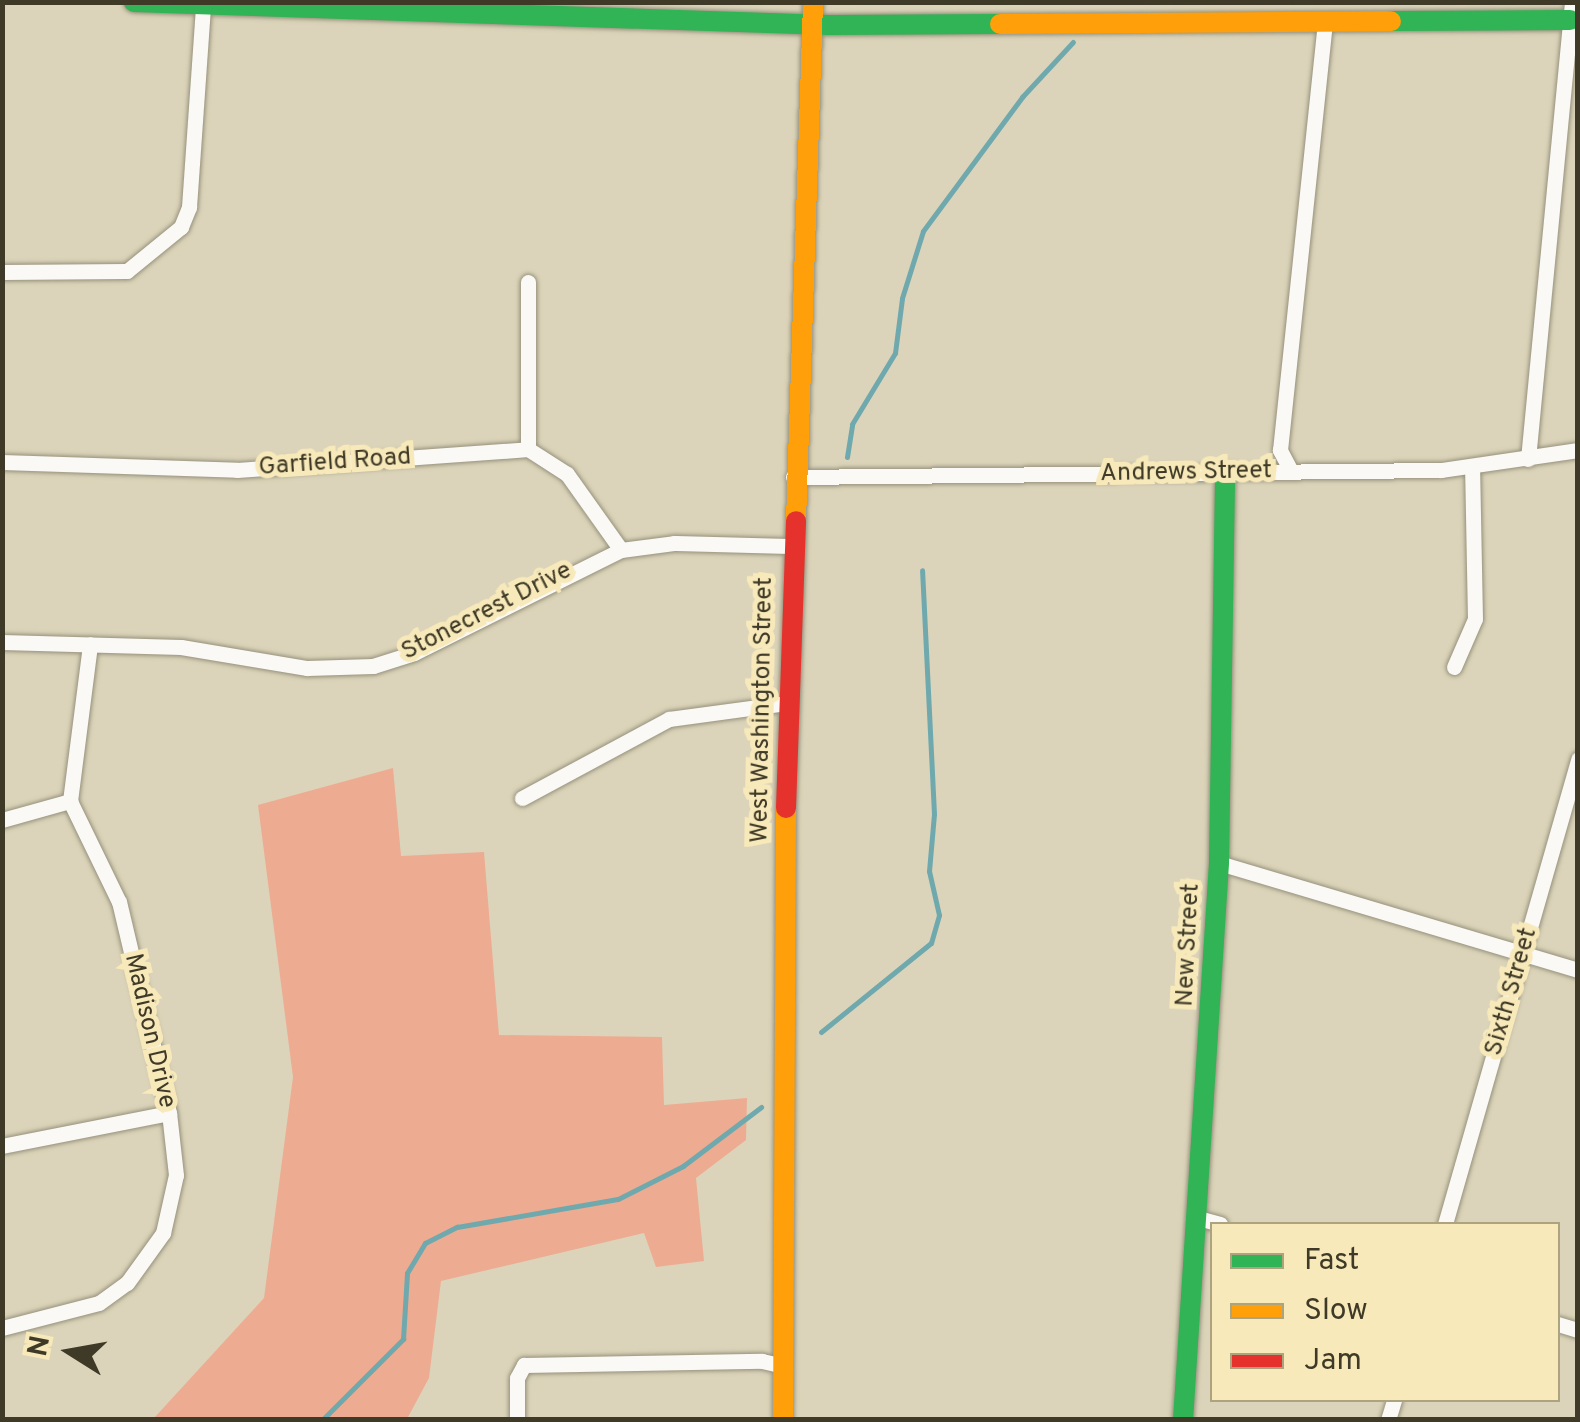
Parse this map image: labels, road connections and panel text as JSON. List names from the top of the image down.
{
  "streets": {
    "street": [
      "Garfield Road",
      "Andrews Street",
      "Stonecrest Drive",
      "West Washington Street",
      "New Street",
      "Sixth Street",
      "Madison Drive"
    ]
  },
  "crossings": [
    ["Andrews Street", "West Washington Street"],
    ["Andrews Street", "New Street"],
    ["Stonecrest Drive", "West Washington Street"]
  ],
  "legend": ["Fast", "Slow", "Jam"],
  "north": "left"
}
